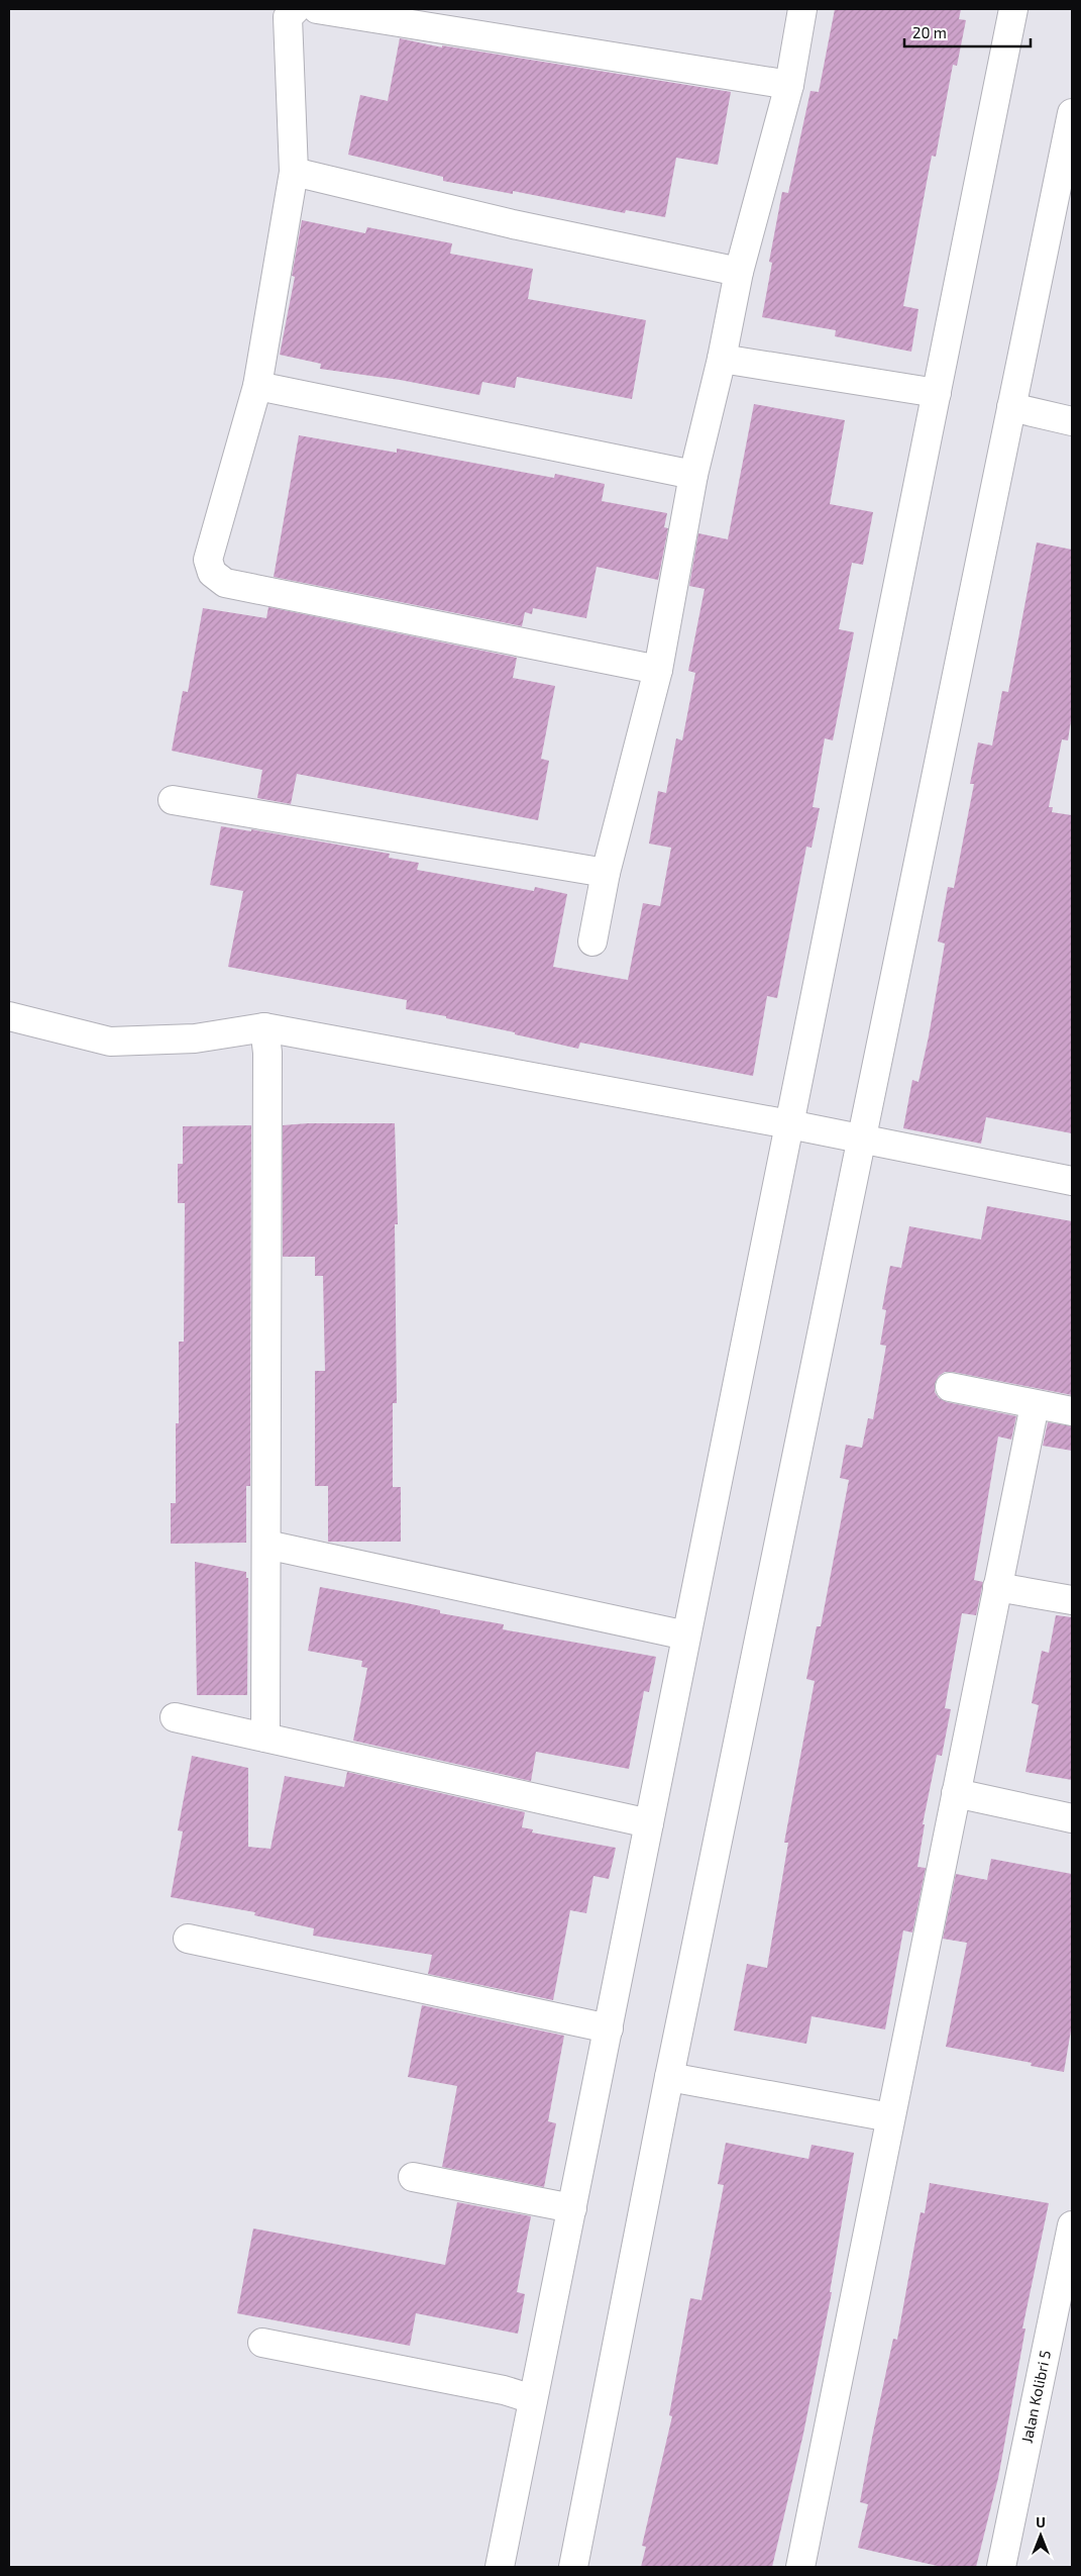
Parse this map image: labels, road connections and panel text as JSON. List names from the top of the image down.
{
  "streets": {
    "street": ["Jalan Kolibri 5"]
  },
  "scale_bar": "20 m",
  "north": "top"
}
